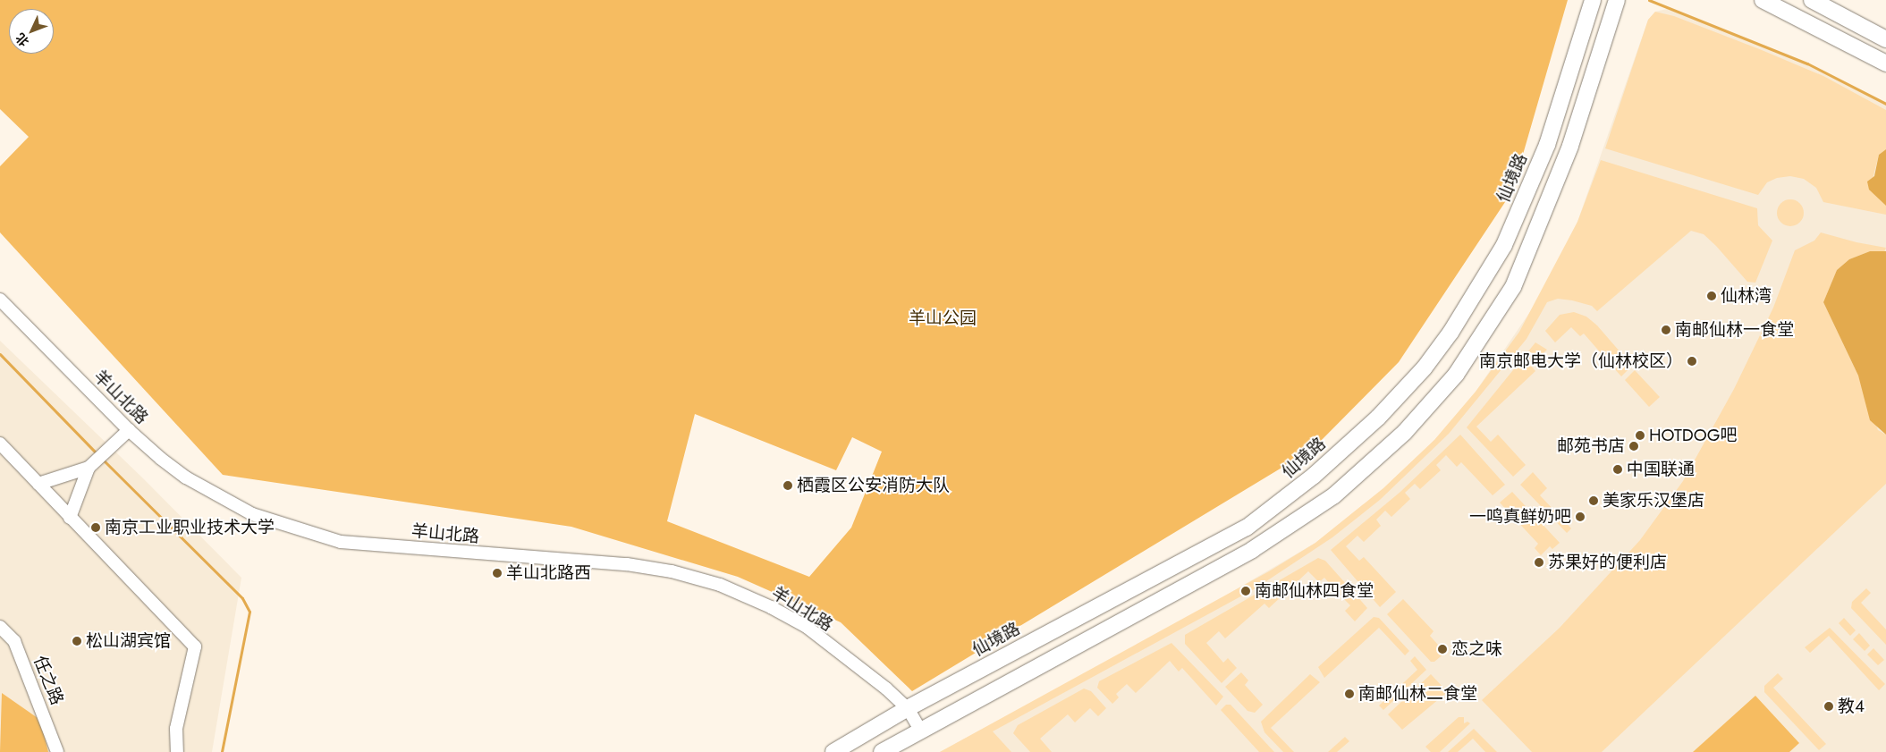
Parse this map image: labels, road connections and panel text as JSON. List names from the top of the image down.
{
  "streets": {
    "main road": ["仙境路"],
    "street": ["羊山北路", "任之路"]
  },
  "crossings": [
    ["仙境路", "羊山北路"]
  ],
  "parks": ["羊山公园"],
  "places": [
    "仙林湾",
    "南邮仙林一食堂",
    "南京邮电大学（仙林校区）",
    "HOTDOG吧",
    "邮苑书店",
    "中国联通",
    "栖霞区公安消防大队",
    "美家乐汉堡店",
    "一鸣真鲜奶吧",
    "南京工业职业技术大学",
    "苏果好的便利店",
    "羊山北路西",
    "南邮仙林四食堂",
    "松山湖宾馆",
    "恋之味",
    "南邮仙林二食堂",
    "教4"
  ],
  "north": "bottom left"
}
